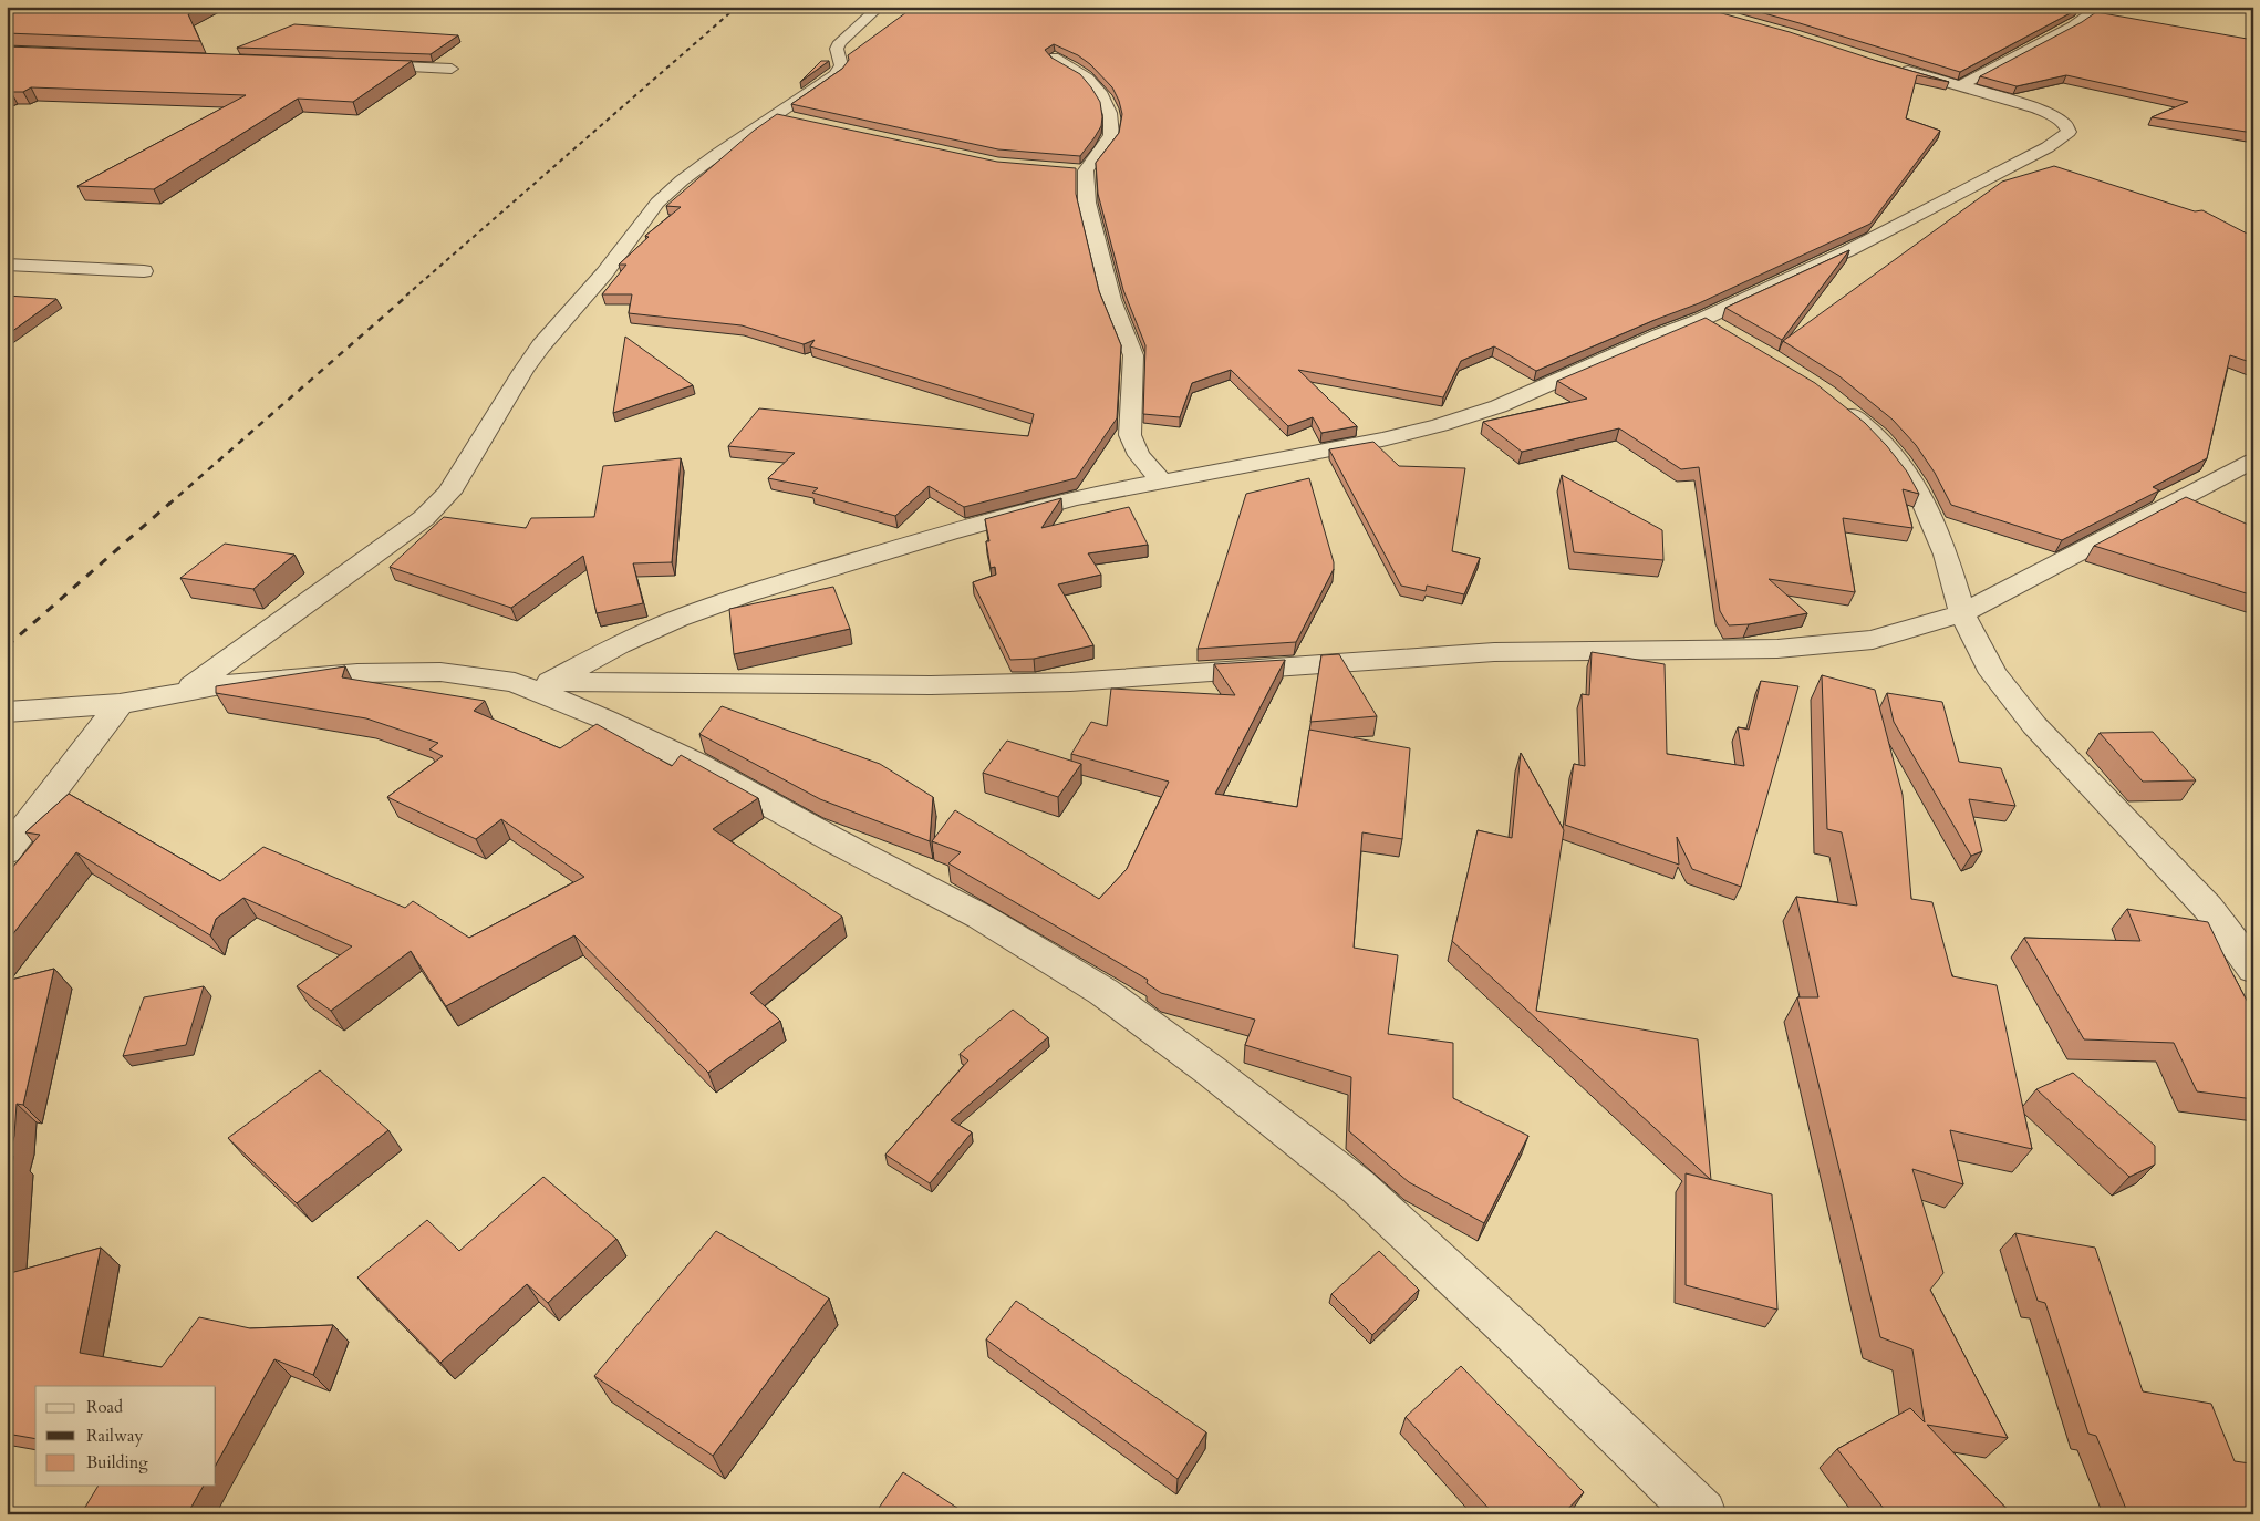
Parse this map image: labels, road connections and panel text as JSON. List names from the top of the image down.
{
  "legend": ["Road", "Railway", "Building"]
}
